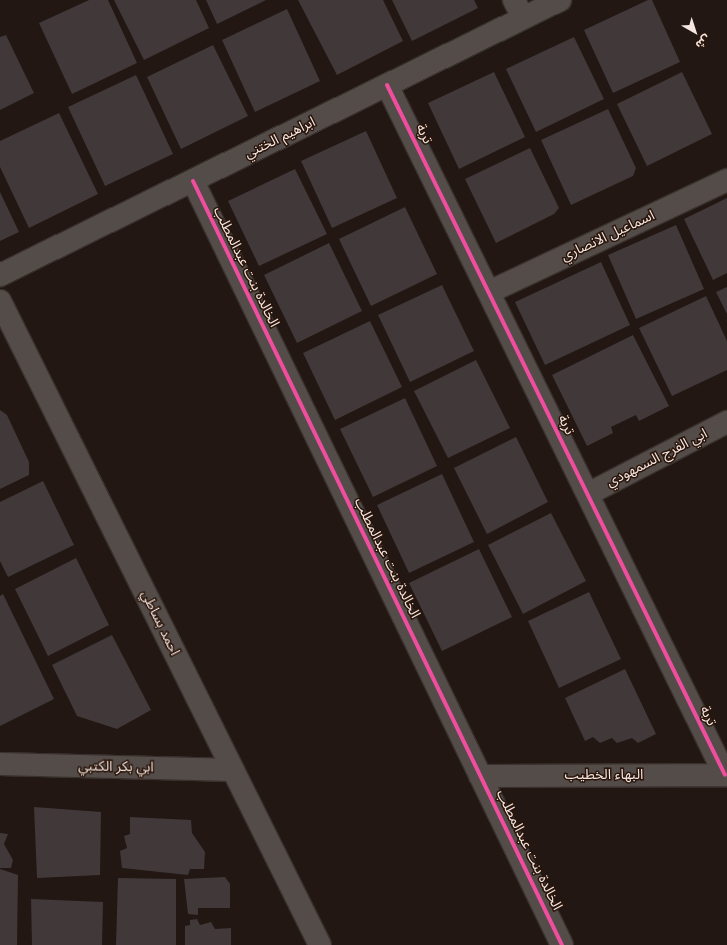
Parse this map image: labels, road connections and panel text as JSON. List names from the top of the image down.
{
  "streets": {
    "street": [
      "تربة",
      "ابراهيم الختني",
      "اسماعيل الانصاري",
      "الخالدة بنت عبدالمطلب",
      "ابي الفرج السمهودي",
      "احمد بساطي",
      "ابي بكر الكتبي",
      "البهاء الخطيب"
    ]
  },
  "crossings": [
    ["تربة", "ابراهيم الختني"],
    ["تربة", "اسماعيل الانصاري"],
    ["تربة", "ابي الفرج السمهودي"],
    ["تربة", "البهاء الخطيب"],
    ["ابراهيم الختني", "الخالدة بنت عبدالمطلب"],
    ["الخالدة بنت عبدالمطلب", "البهاء الخطيب"],
    ["احمد بساطي", "ابي بكر الكتبي"]
  ],
  "north": "bottom right"
}
